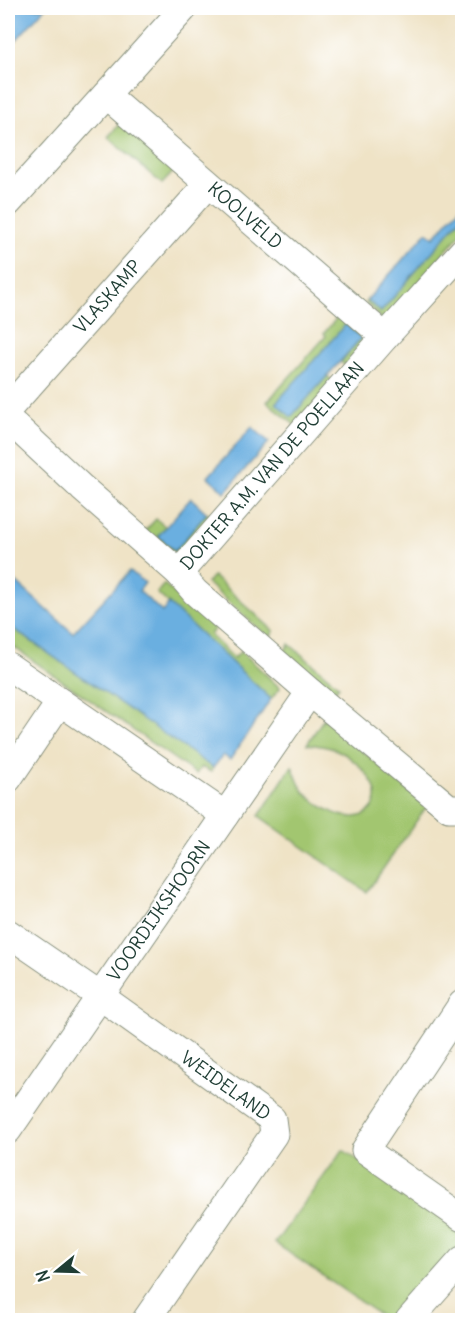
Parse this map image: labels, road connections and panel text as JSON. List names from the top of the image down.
{
  "streets": {
    "street": [
      "KOOLVELD",
      "VLASKAMP",
      "DOKTER A.M. VAN DE POELLAAN",
      "VOORDIJKSHOORN",
      "WEIDELAND"
    ]
  },
  "crossings": [
    ["KOOLVELD", "VLASKAMP"],
    ["KOOLVELD", "DOKTER A.M. VAN DE POELLAAN"],
    ["DOKTER A.M. VAN DE POELLAAN", "VOORDIJKSHOORN"],
    ["VOORDIJKSHOORN", "WEIDELAND"]
  ],
  "north": "left"
}
